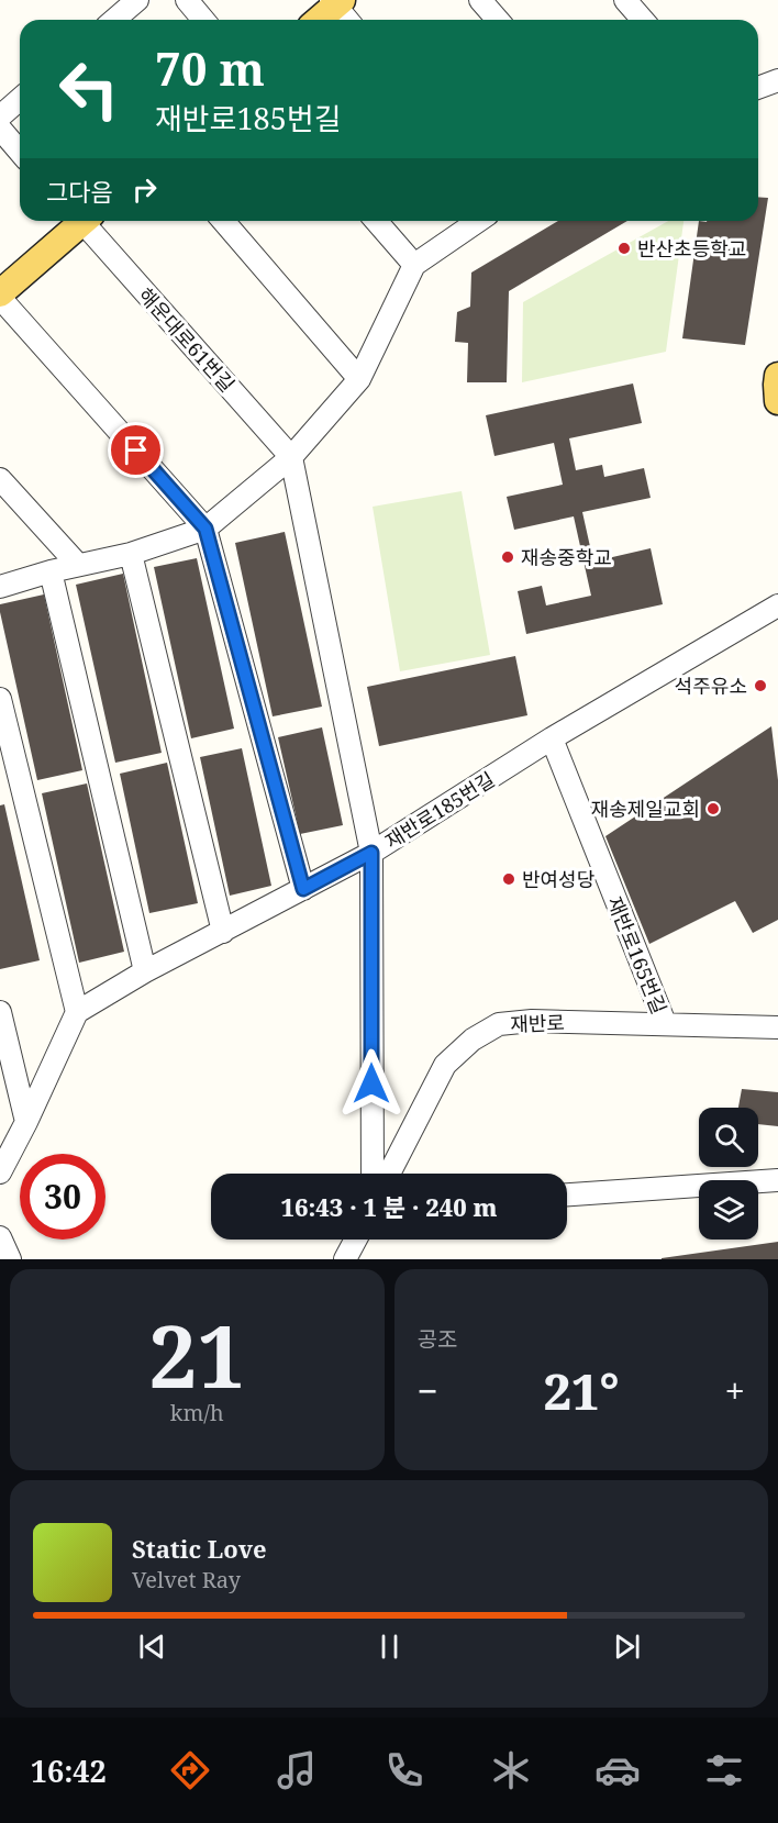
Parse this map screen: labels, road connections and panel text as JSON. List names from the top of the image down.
{
  "streets": {
    "main road": ["해운대로61번길"],
    "street": ["재반로185번길", "재반로165번길", "재반로"]
  },
  "crossings": [
    ["재반로185번길", "재반로165번길"],
    ["재반로165번길", "재반로"]
  ],
  "places": [
    "반산초등학교",
    "재송중학교",
    "석주유소",
    "재송제일교회",
    "반여성당"
  ],
  "page": {
    "turn": ["70 m", "재반로185번길"],
    "then": "그다음",
    "limit": "30",
    "trip": "16:43 · 1 분 · 240 m",
    "tile": [
      ["21", "km/h"],
      "공조"
    ],
    "heat": ["−", "21°", "+"],
    "song": ["Static Love", "Velvet Ray"],
    "tabs": "16:42"
  }
}
